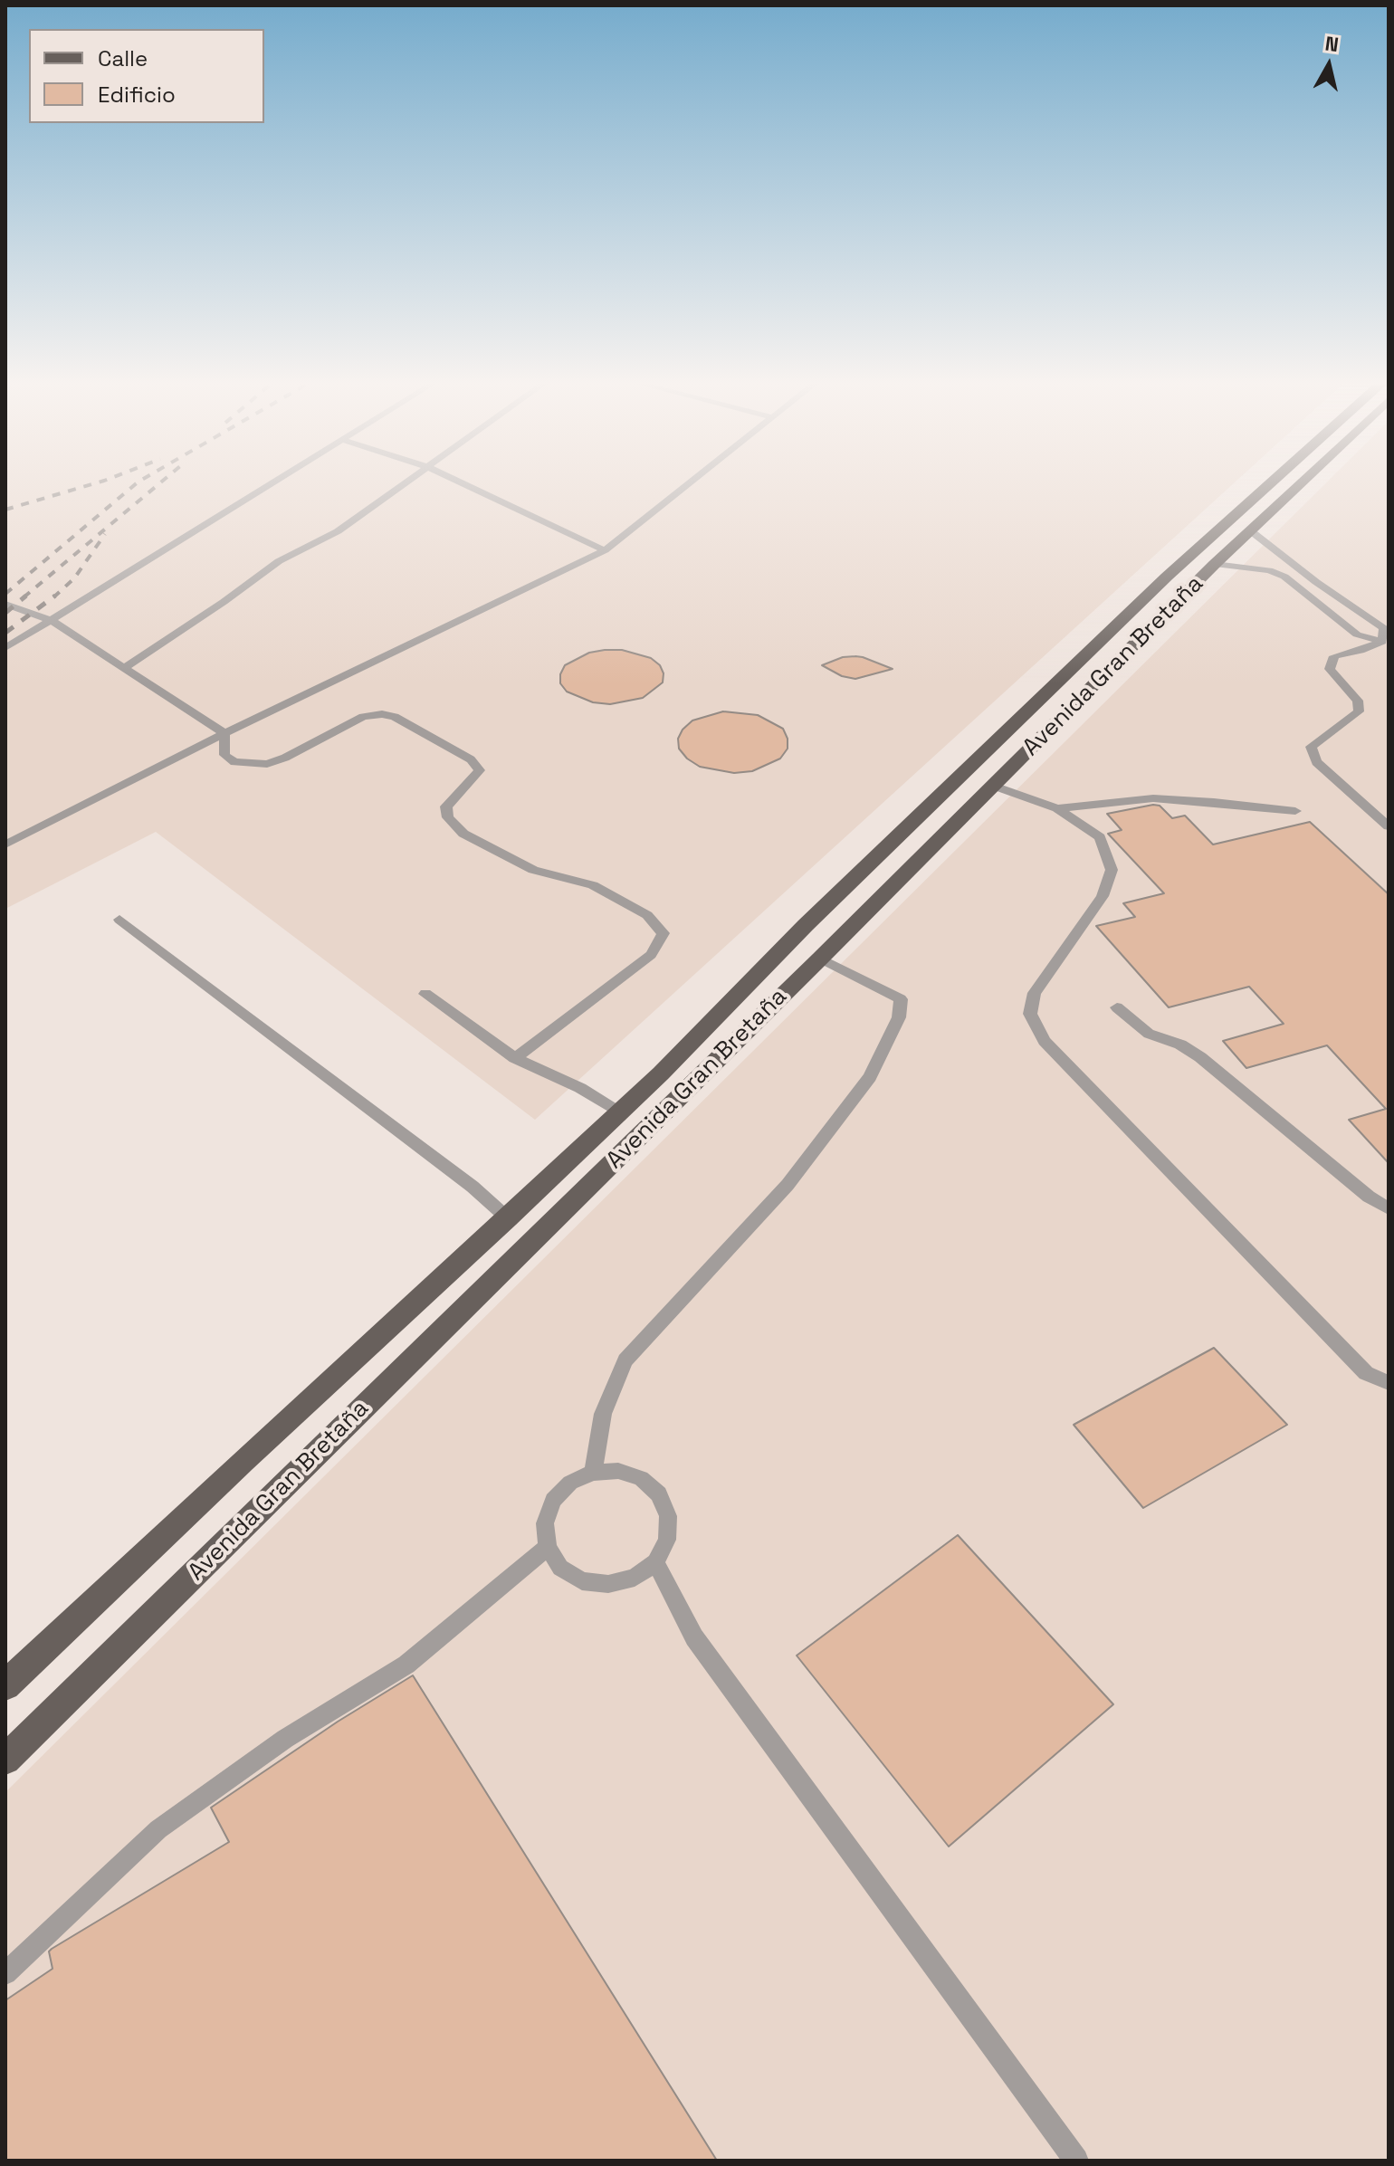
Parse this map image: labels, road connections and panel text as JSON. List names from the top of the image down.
{
  "streets": {
    "main road": ["Avenida Gran Bretaña"]
  },
  "legend": ["Calle", "Edificio"],
  "north": "top"
}
